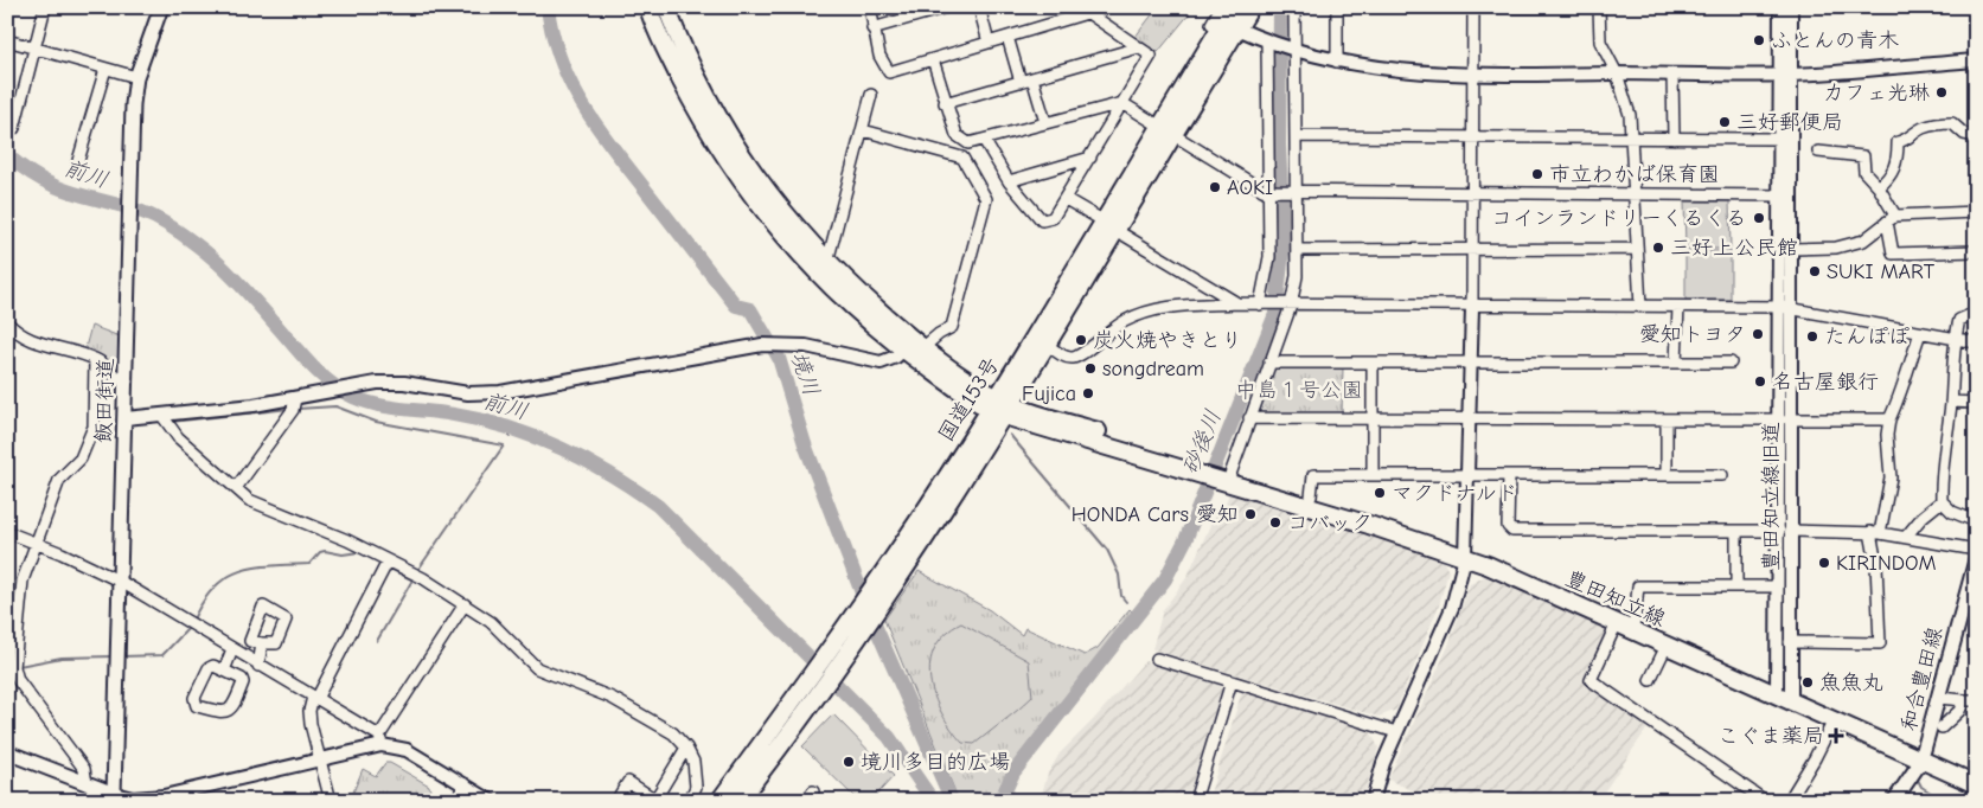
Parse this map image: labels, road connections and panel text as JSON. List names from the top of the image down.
{
  "streets": {
    "main road": [
      "国道153号",
      "飯田街道",
      "豊田知立線",
      "和合豊田線"
    ],
    "street": ["豊田知立線旧道"]
  },
  "crossings": [
    ["豊田知立線旧道", "豊田知立線"],
    ["豊田知立線", "和合豊田線"]
  ],
  "water": ["前川", "境川", "砂後川"],
  "parks": ["中島１号公園"],
  "places": {
    "other": [
      "ふとんの青木",
      "カフェ光琳",
      "三好郵便局",
      "市立わかば保育園",
      "AOKI",
      "コインランドリーくるくる",
      "三好上公民館",
      "SUKI MART",
      "愛知トヨタ",
      "たんぽぽ",
      "炭火焼やきとり",
      "songdream",
      "名古屋銀行",
      "Fujica",
      "マクドナルド",
      "HONDA Cars 愛知",
      "コバック",
      "KIRINDOM",
      "魚魚丸",
      "境川多目的広場"
    ],
    "health": ["こぐま薬局"]
  }
}
